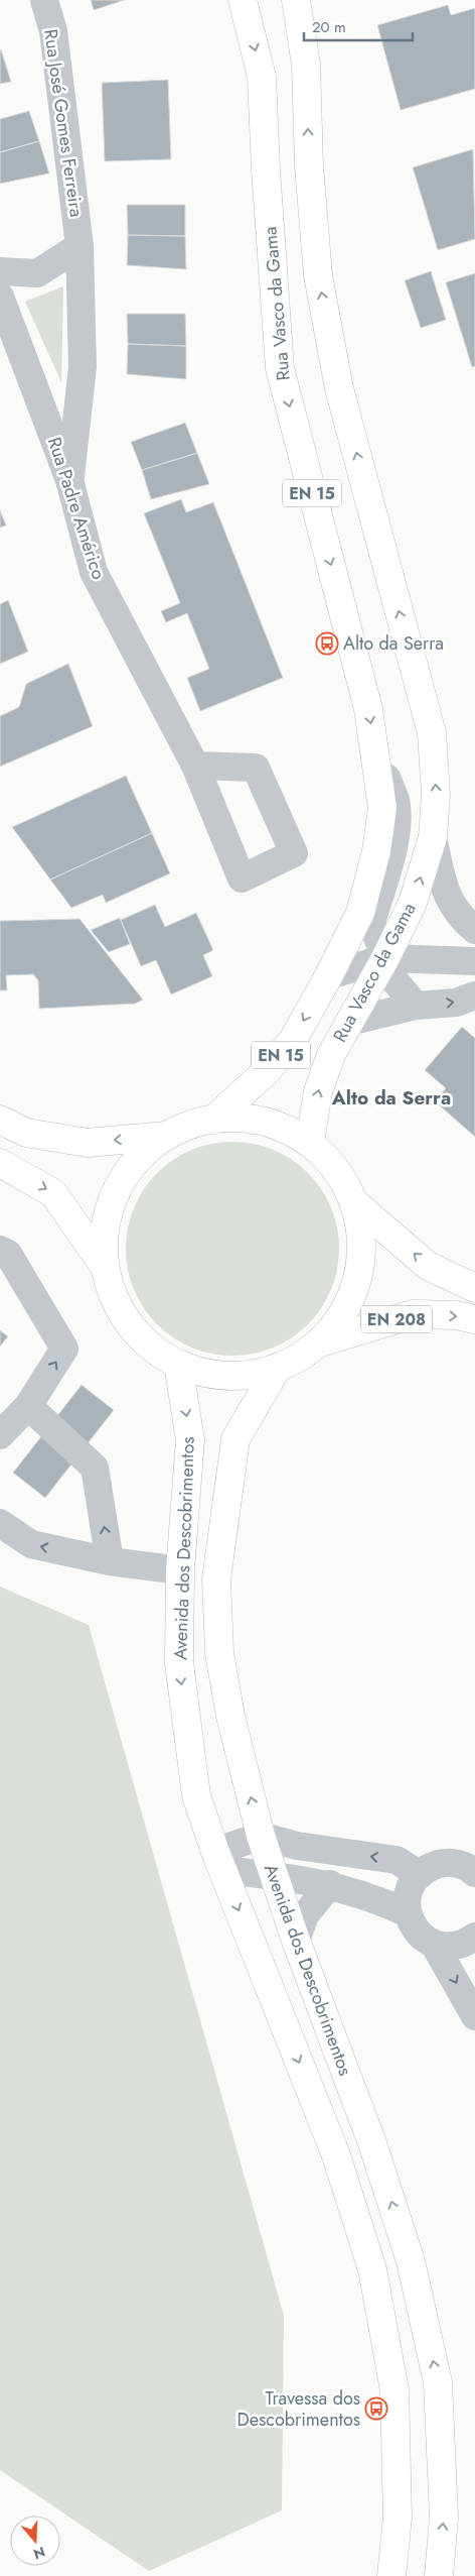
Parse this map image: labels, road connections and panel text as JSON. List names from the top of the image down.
{
  "streets": {
    "main road": [
      "Rua Vasco da Gama",
      "EN 15",
      "EN 208",
      "Avenida dos Descobrimentos"
    ],
    "street": ["Rua José Gomes Ferreira", "Rua Padre Américo"]
  },
  "crossings": [
    ["Rua José Gomes Ferreira", "Rua Padre Américo"]
  ],
  "districts": ["Alto da Serra"],
  "places": {
    "bus stop": ["Alto da Serra", "Travessa dos Descobrimentos"]
  },
  "scale_bar": "20 m",
  "north": "bottom"
}
